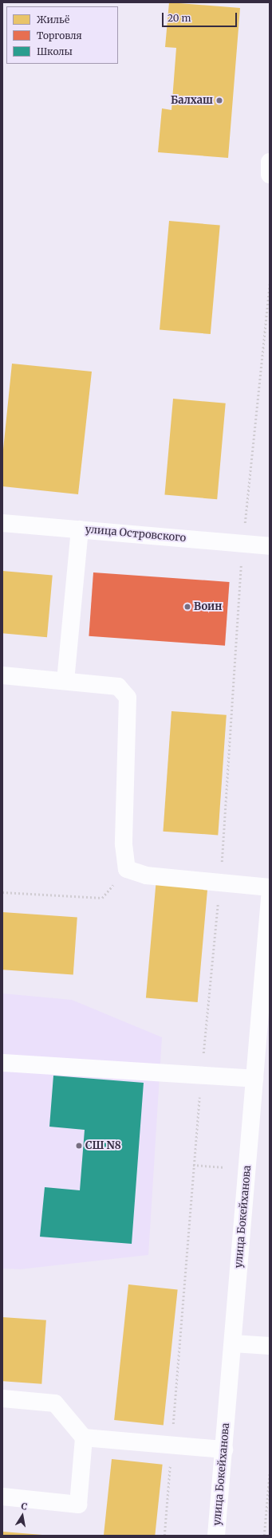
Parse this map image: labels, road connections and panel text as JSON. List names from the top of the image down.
{
  "streets": {
    "street": ["улица Островского", "улица Бокейханова"]
  },
  "places": ["Балхаш", "Воин", "СШ N8"],
  "legend": ["Жильё", "Торговля", "Школы"],
  "scale_bar": "20 m",
  "north": "top"
}
